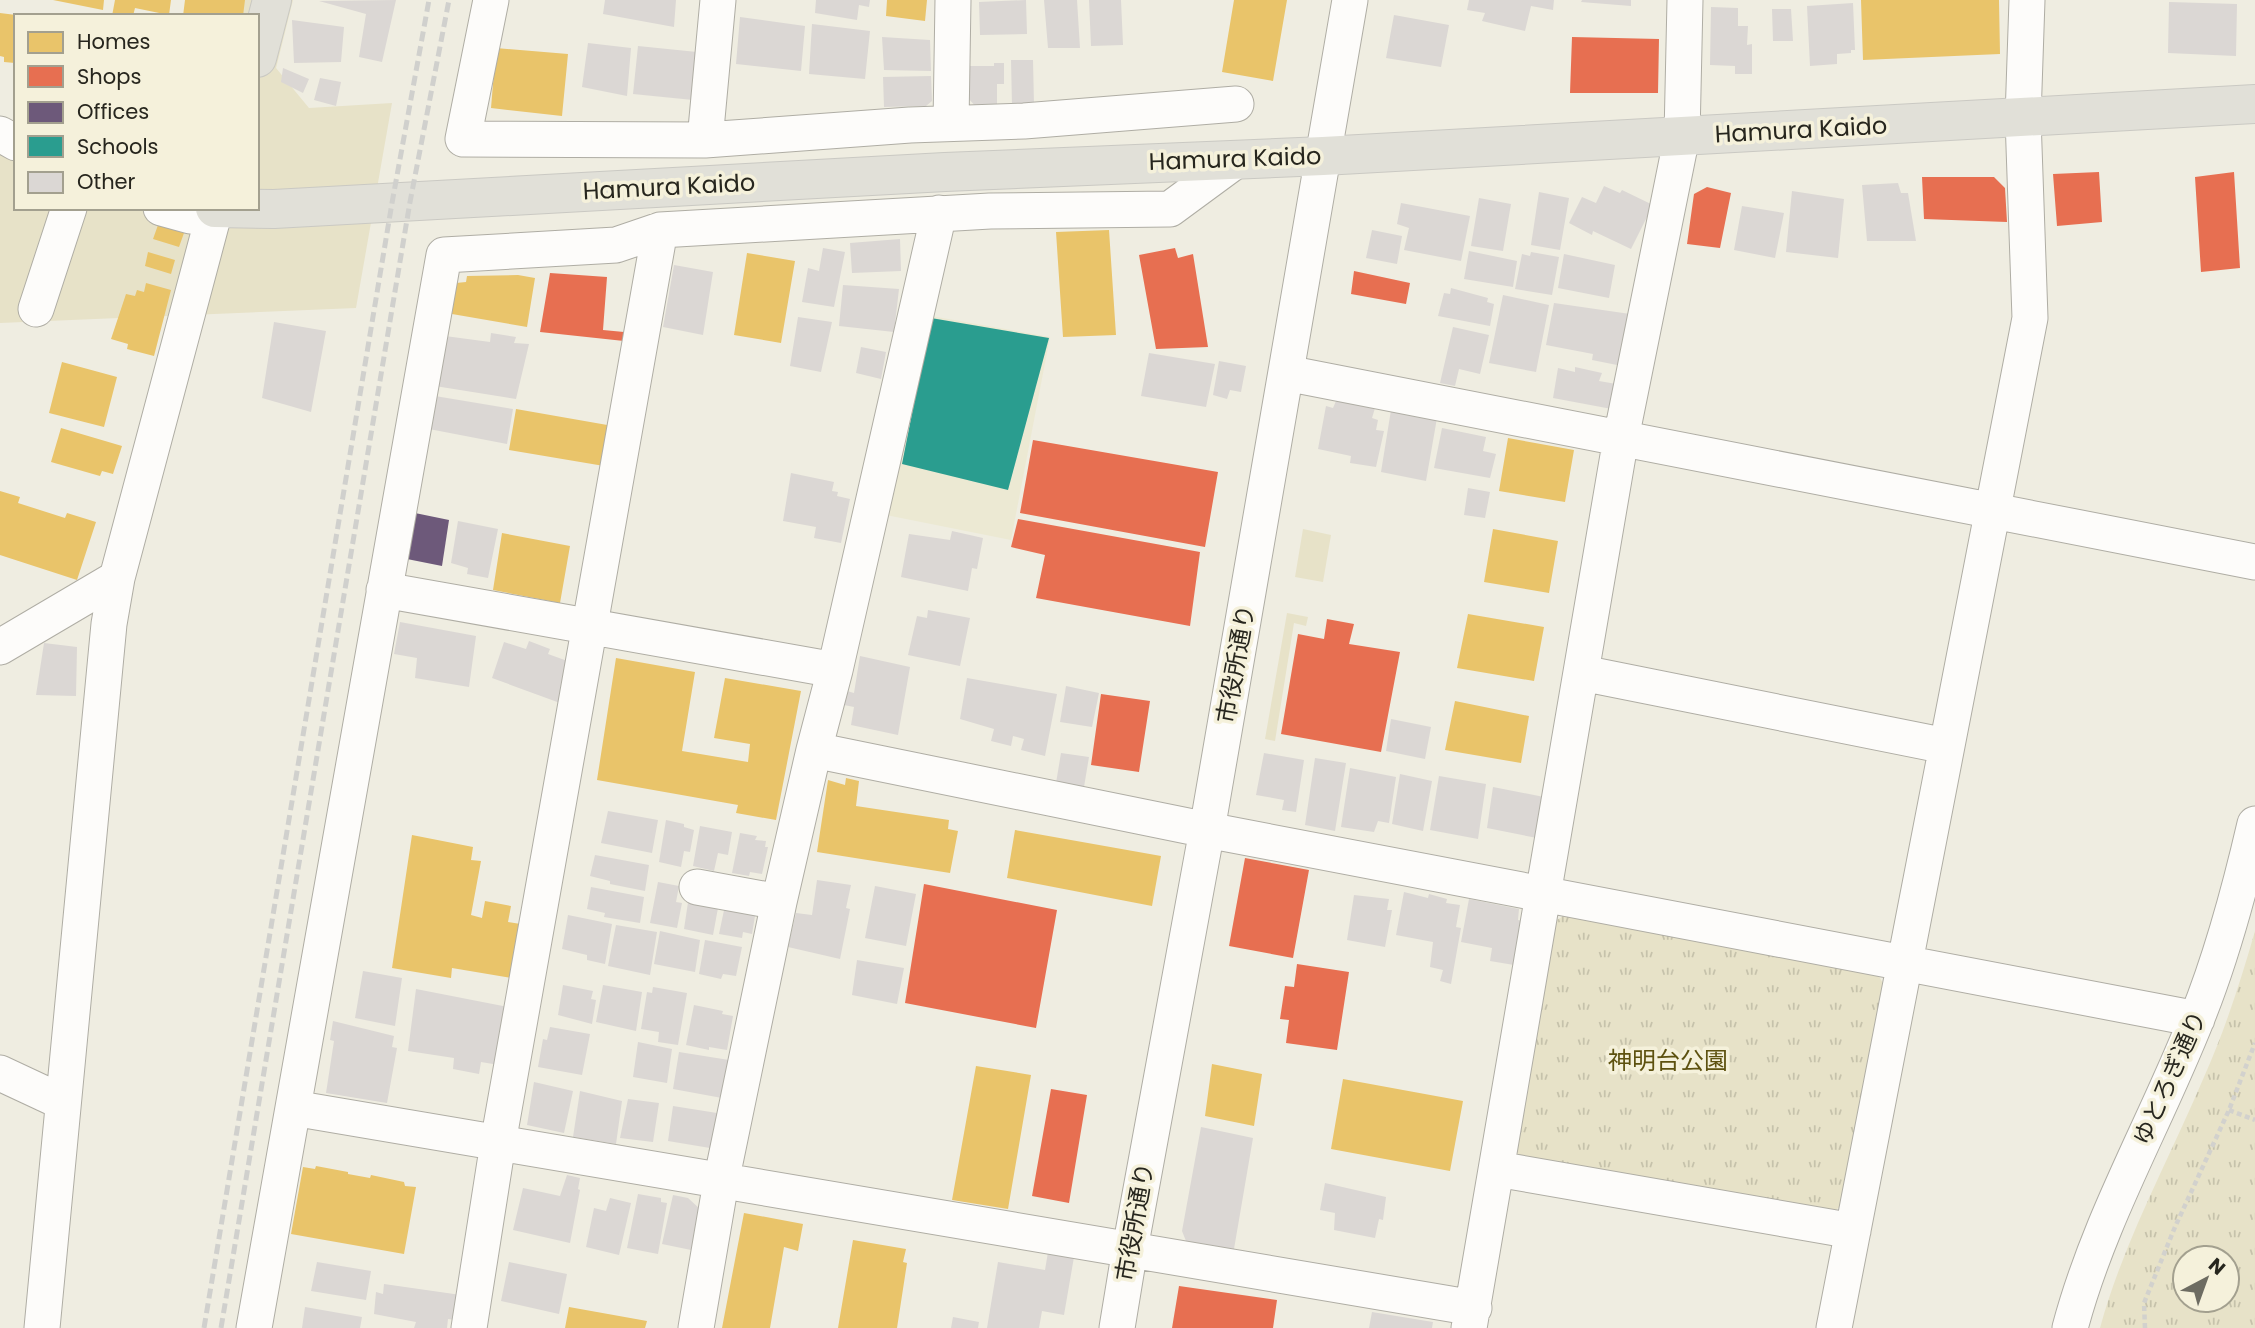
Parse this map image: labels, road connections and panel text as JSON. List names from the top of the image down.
{
  "streets": {
    "main road": ["Hamura Kaido"],
    "street": ["市役所通り", "ゆとろぎ通り"]
  },
  "crossings": [
    ["Hamura Kaido", "市役所通り"]
  ],
  "parks": ["神明台公園"],
  "legend": [
    "Homes",
    "Shops",
    "Offices",
    "Schools",
    "Other"
  ],
  "north": "top right"
}
